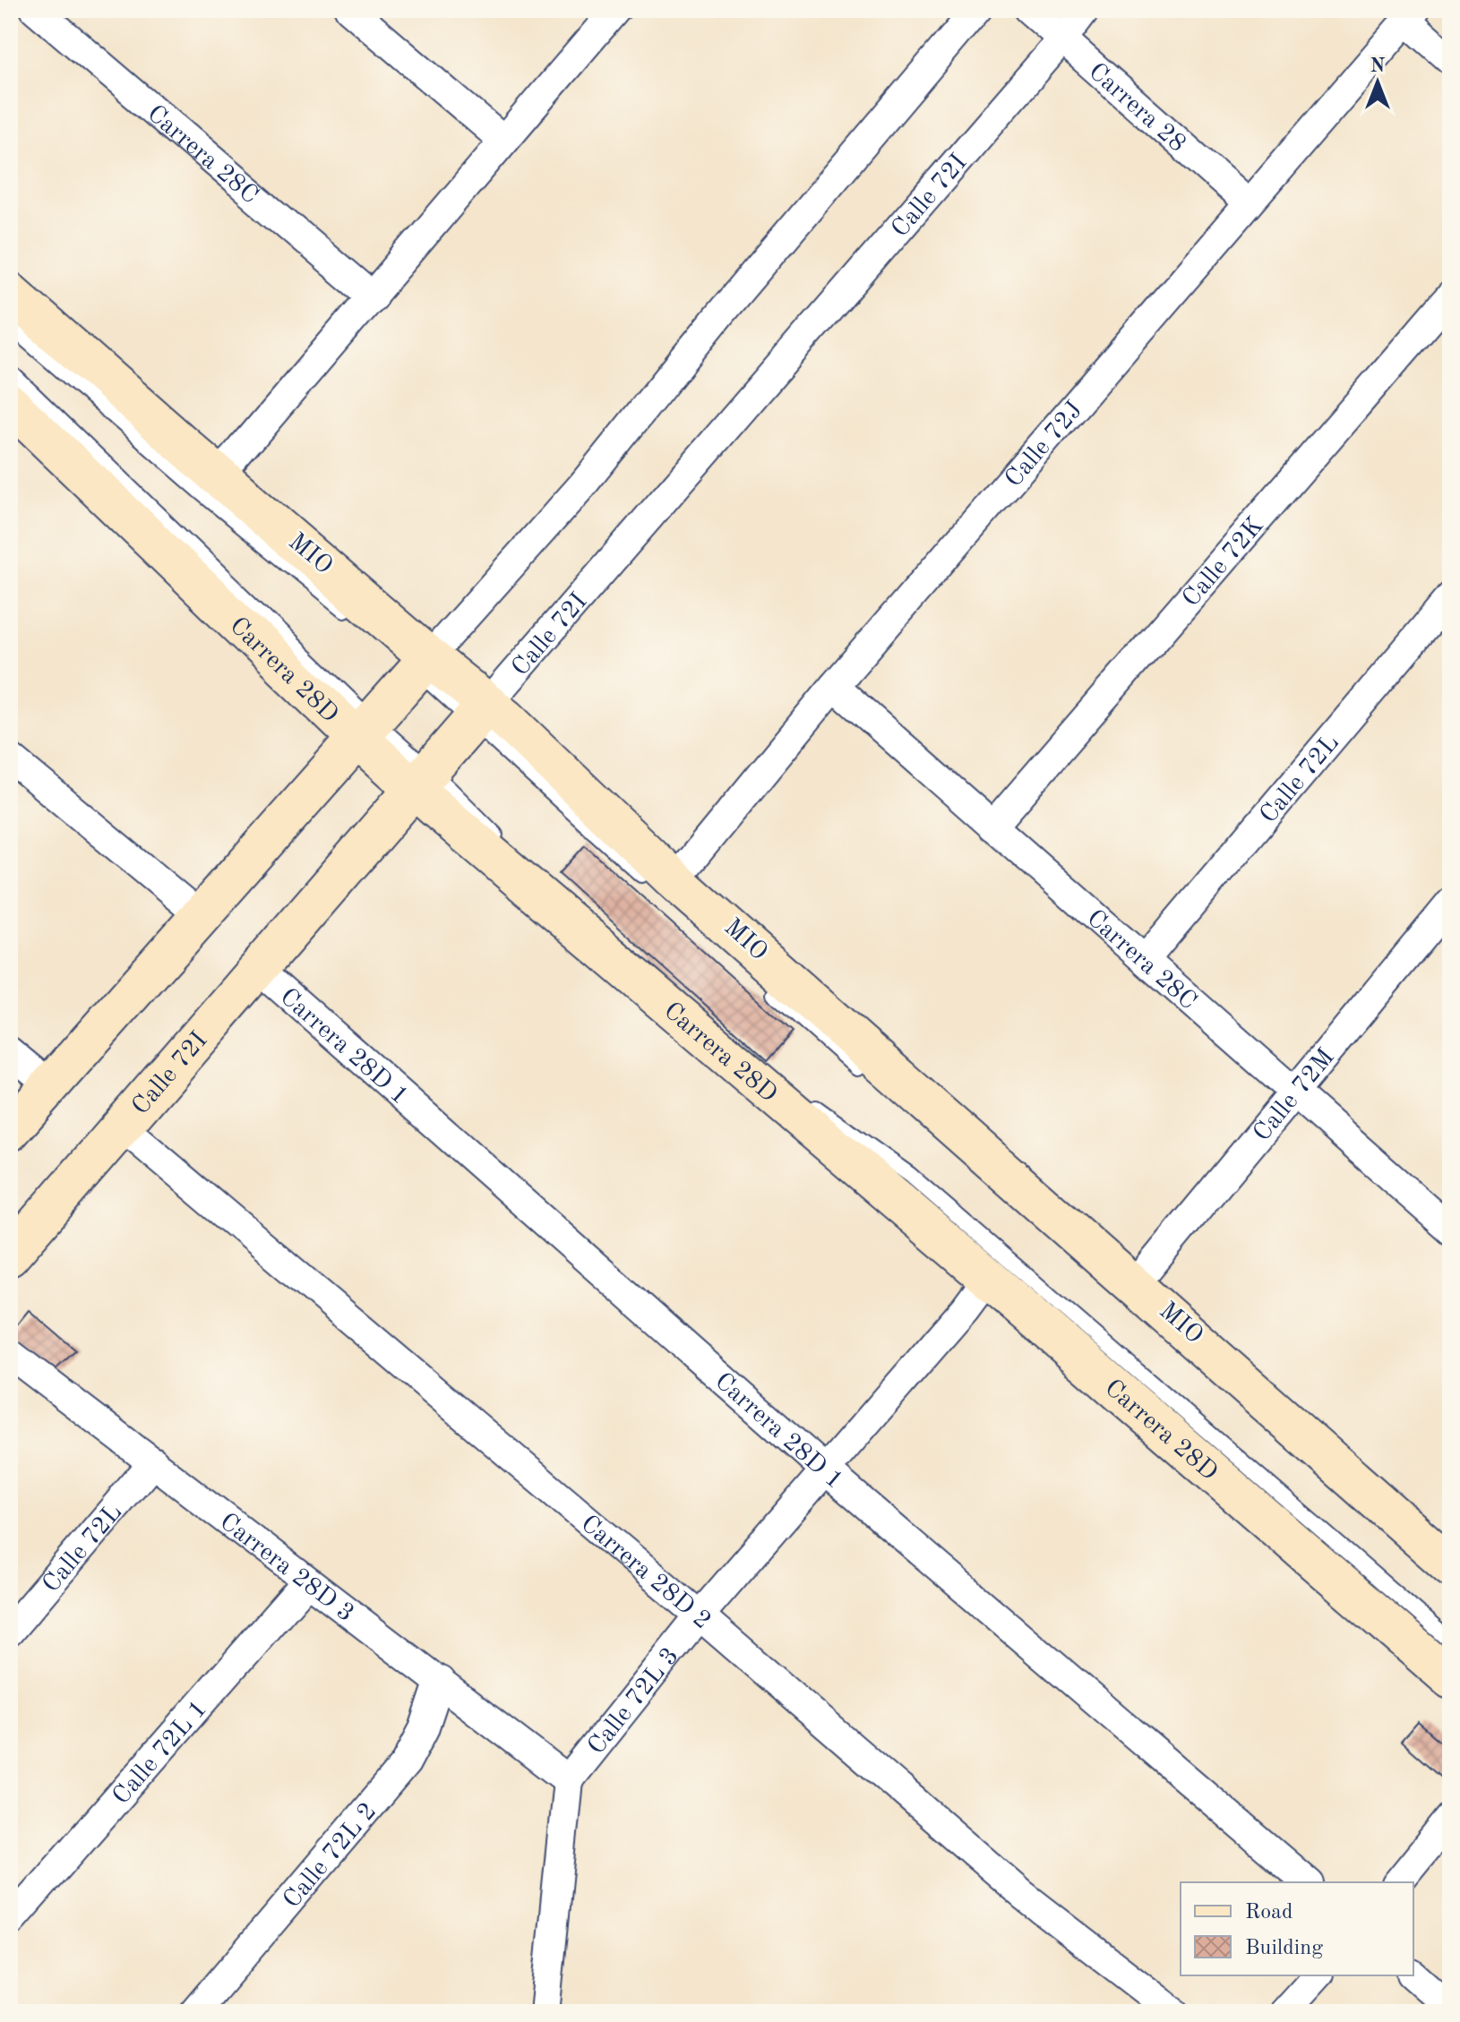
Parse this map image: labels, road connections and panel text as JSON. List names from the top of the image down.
{
  "streets": {
    "street": [
      "Carrera 28",
      "Carrera 28C",
      "Calle 72I",
      "Calle 72J",
      "Calle 72K",
      "Carrera 28D",
      "Calle 72L",
      "Carrera 28D 1",
      "Calle 72M",
      "Carrera 28D 3",
      "Carrera 28D 2",
      "Calle 72L 3",
      "Calle 72L 1",
      "Calle 72L 2"
    ],
    "lane": ["MIO"]
  },
  "crossings": [
    ["Carrera 28", "Calle 72I"],
    ["Carrera 28", "Calle 72J"],
    ["Carrera 28C", "Calle 72J"],
    ["Carrera 28C", "Calle 72K"],
    ["Carrera 28C", "Calle 72L"],
    ["Carrera 28C", "Calle 72M"],
    ["Calle 72I", "Carrera 28D"],
    ["Calle 72I", "Carrera 28D 1"],
    ["Calle 72I", "Carrera 28D 2"],
    ["Carrera 28D", "Calle 72L 3"],
    ["Calle 72L", "Carrera 28D 3"],
    ["Carrera 28D 1", "Calle 72L 3"],
    ["Carrera 28D 3", "Calle 72L 3"],
    ["Carrera 28D 3", "Calle 72L 1"],
    ["Carrera 28D 3", "Calle 72L 2"],
    ["Carrera 28D 2", "Calle 72L 3"]
  ],
  "legend": ["Road", "Building"],
  "north": "top"
}
